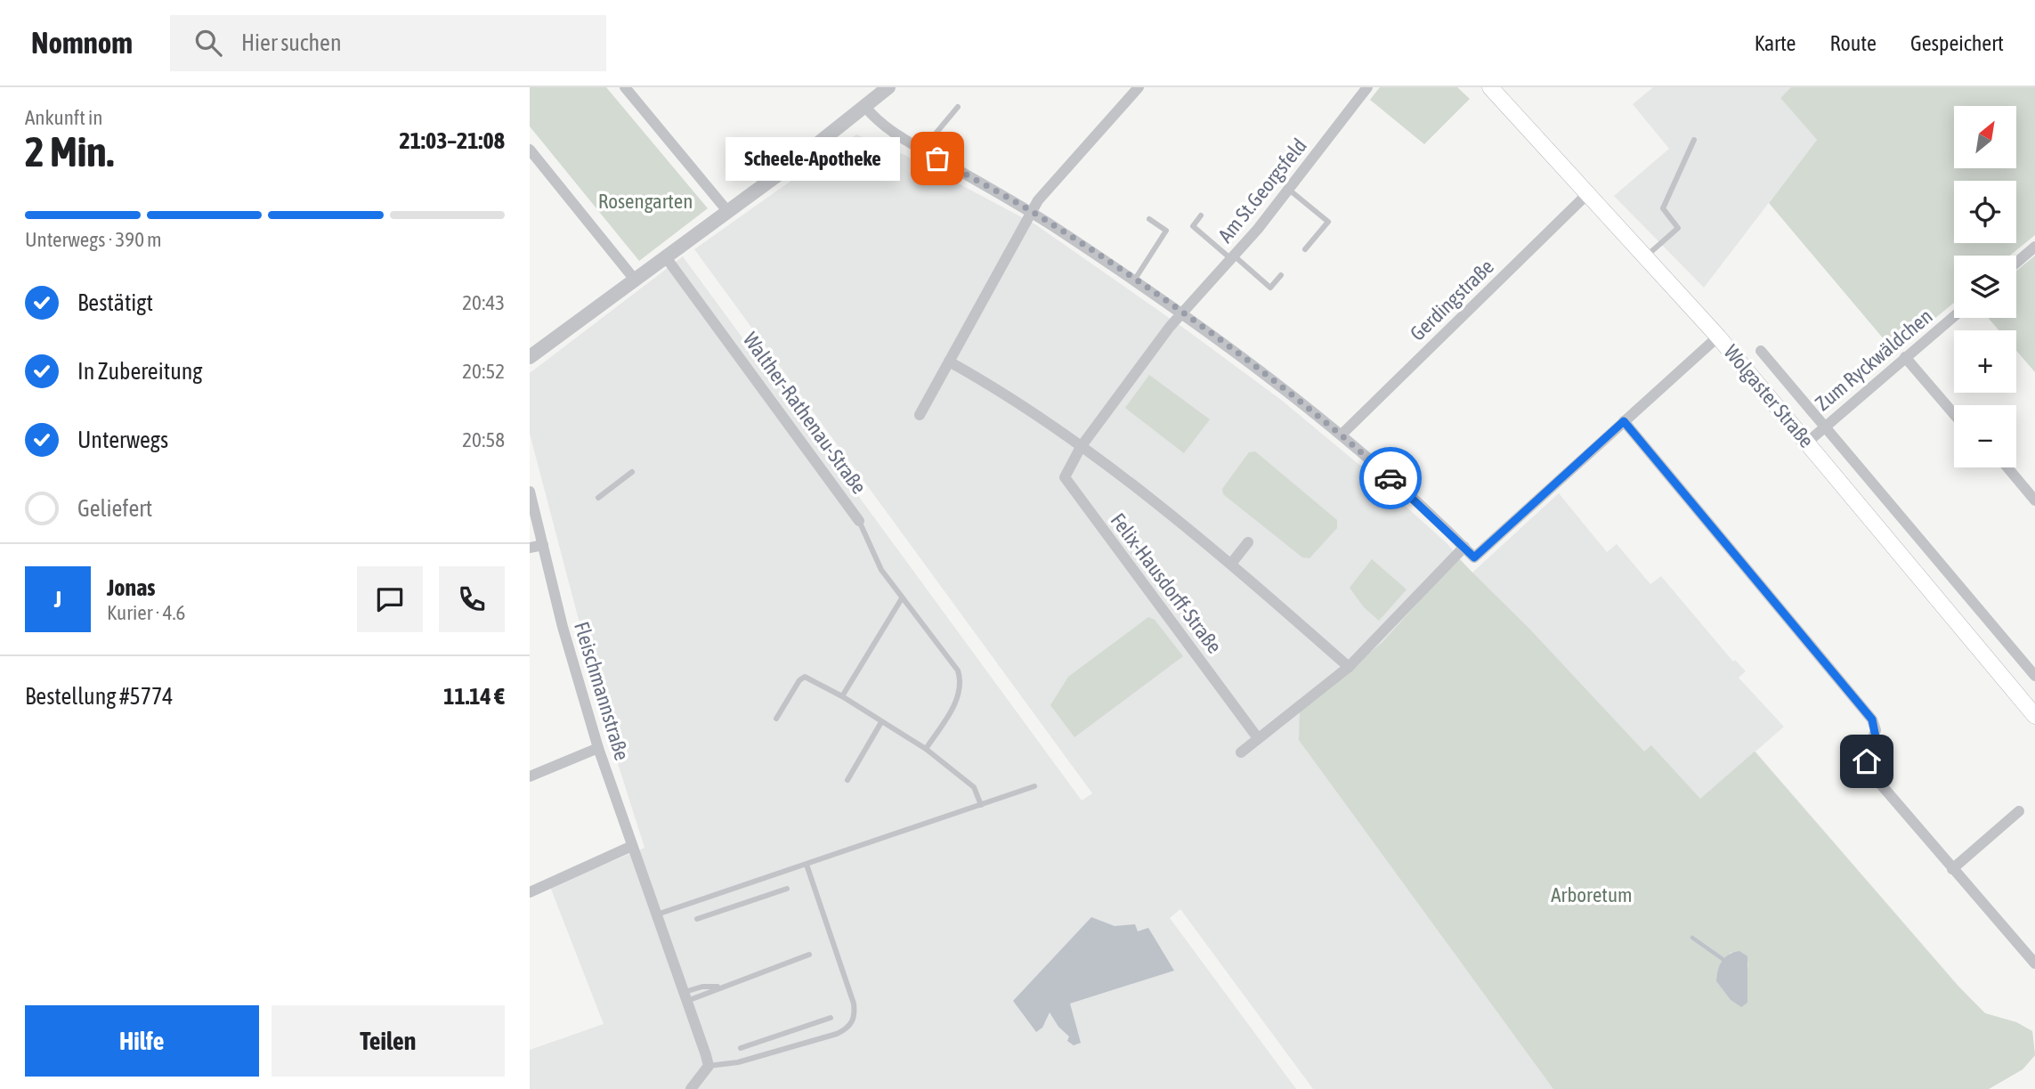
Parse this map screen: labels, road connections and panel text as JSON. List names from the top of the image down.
{
  "streets": {
    "main road": ["Wolgaster Straße"],
    "street": [
      "Am St.Georgsfeld",
      "Gerdingstraße",
      "Zum Ryckwäldchen",
      "Walther-Rathenau-Straße",
      "Felix-Hausdorff-Straße",
      "Fleischmannstraße"
    ]
  },
  "crossings": [
    ["Am St.Georgsfeld", "Felix-Hausdorff-Straße"],
    ["Gerdingstraße", "Wolgaster Straße"],
    ["Zum Ryckwäldchen", "Wolgaster Straße"]
  ],
  "parks": ["Rosengarten", "Arboretum"],
  "places": ["Scheele-Apotheke"],
  "north": "top right",
  "page": {
    "header": "Nomnom",
    "search": "Hier suchen",
    "nav": ["Karte", "Route", "Gespeichert"],
    "heading": ["2 Min.", "Ankunft in", "21:03–21:08"],
    "panel": [
      "Jonas",
      "Kurier · 4.6",
      "Bestellung #5774",
      "11.14 €"
    ],
    "map_buttons": ["+", "−"],
    "bubble": "Scheele-Apotheke",
    "bar": "Unterwegs · 390 m",
    "list": [
      ["Bestätigt", "20:43"],
      ["In Zubereitung", "20:52"],
      ["Unterwegs", "20:58"],
      "Geliefert"
    ],
    "round": "J",
    "buttons": ["Hilfe", "Teilen"]
  }
}
